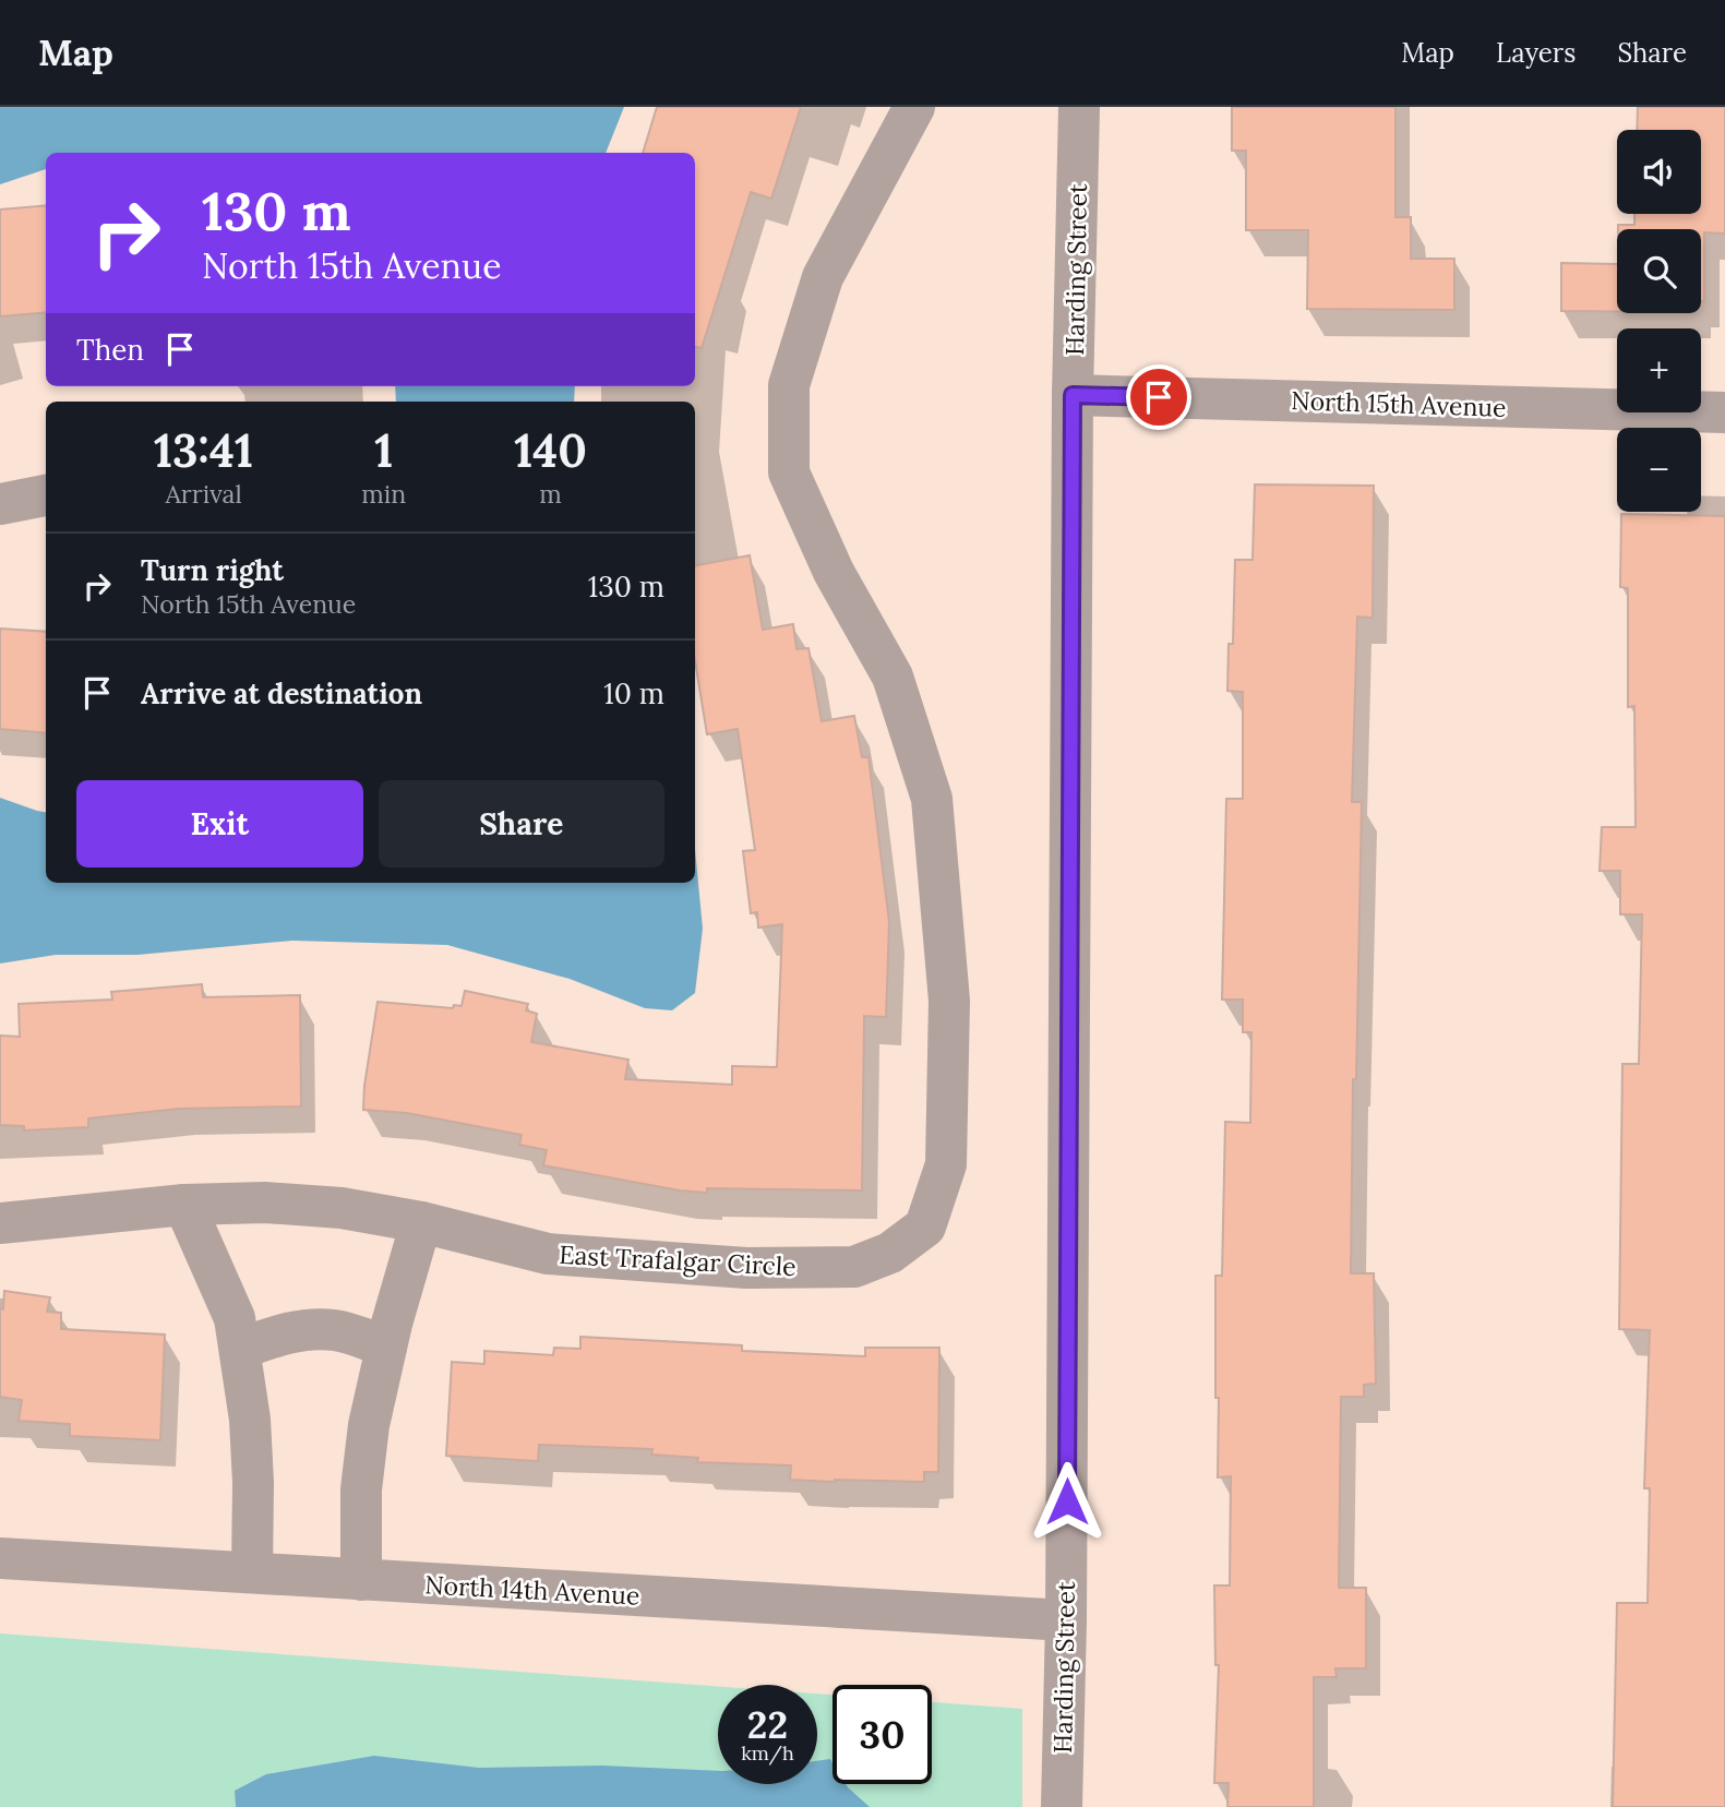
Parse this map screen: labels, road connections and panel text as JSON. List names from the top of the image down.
{
  "streets": {
    "street": [
      "Harding Street",
      "North 15th Avenue",
      "East Trafalgar Circle",
      "North 14th Avenue"
    ]
  },
  "crossings": [
    ["Harding Street", "North 15th Avenue"],
    ["Harding Street", "North 14th Avenue"]
  ],
  "page": {
    "header": "Map",
    "nav": ["Map", "Layers", "Share"],
    "map_buttons": ["+", "−"],
    "turn": ["130 m", "North 15th Avenue"],
    "then": "Then",
    "eta": [
      "13:41",
      "Arrival",
      "1",
      "min",
      "140",
      "m"
    ],
    "list": [
      {
        "name": "Turn right",
        "note": "North 15th Avenue",
        "value": "130 m"
      },
      {
        "name": "Arrive at destination",
        "value": "10 m"
      }
    ],
    "buttons": ["Exit", "Share"],
    "speed": "22 km/h",
    "limit": "30"
  }
}
